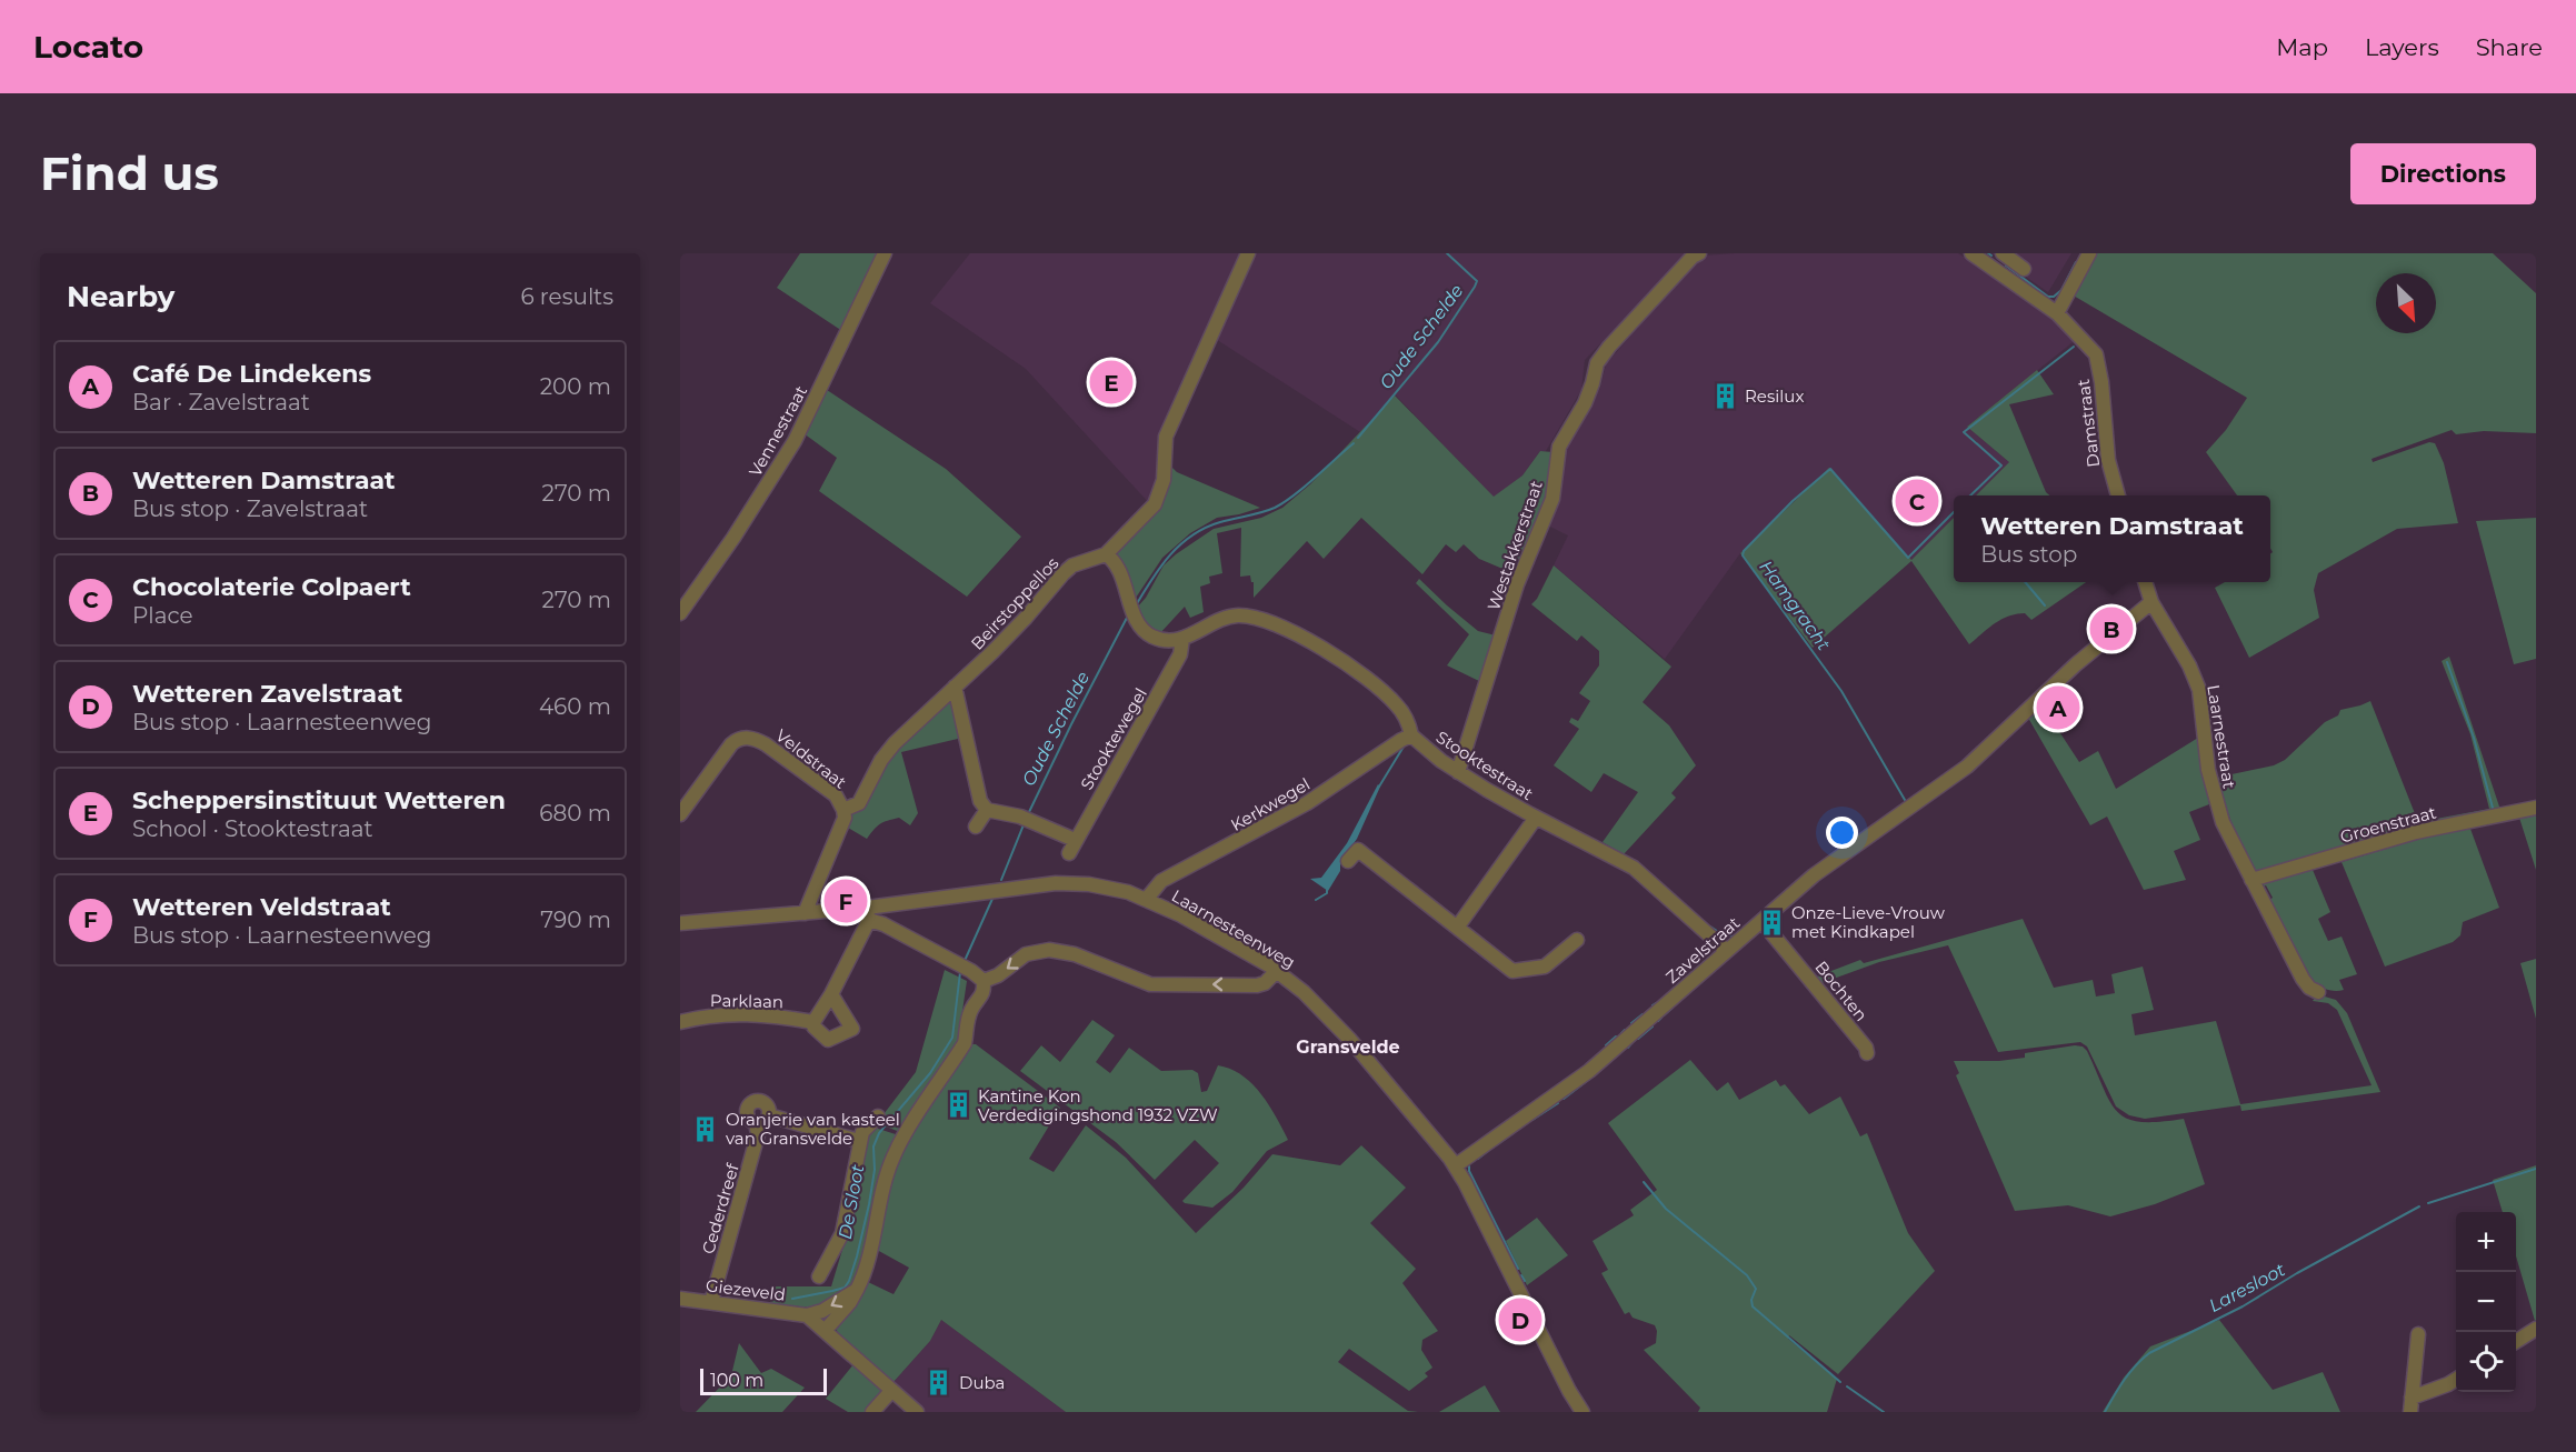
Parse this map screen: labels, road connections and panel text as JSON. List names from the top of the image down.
{
  "streets": {
    "street": [
      "Damstraat",
      "Vennestraat",
      "Westakkerstraat",
      "Beirstoppellos",
      "Laarnestraat",
      "Stooktewegel",
      "Veldstraat",
      "Stooktestraat",
      "Kerkwegel",
      "Groenstraat",
      "Laarnesteenweg",
      "Zavelstraat",
      "Bochten",
      "Parklaan",
      "Cederdreef",
      "Giezeveld"
    ]
  },
  "crossings": [
    ["Westakkerstraat", "Stooktestraat"],
    ["Beirstoppellos", "Veldstraat"],
    ["Laarnestraat", "Groenstraat"],
    ["Laarnestraat", "Zavelstraat"],
    ["Stooktewegel", "Stooktestraat"],
    ["Veldstraat", "Laarnesteenweg"],
    ["Stooktestraat", "Kerkwegel"],
    ["Stooktestraat", "Zavelstraat"],
    ["Kerkwegel", "Laarnesteenweg"],
    ["Laarnesteenweg", "Zavelstraat"],
    ["Zavelstraat", "Bochten"],
    ["Cederdreef", "Giezeveld"]
  ],
  "districts": ["Gransvelde"],
  "water": [
    "Oude Schelde",
    "Hamgracht",
    "De Sloot",
    "Laresloot"
  ],
  "places": {
    "building": [
      "Resilux",
      "Onze-Lieve-Vrouw met Kindkapel",
      "Kantine Kon Verdedigingshond 1932 VZW",
      "Oranjerie van kasteel van Gransvelde",
      "Duba"
    ]
  },
  "scale_bar": "100 m",
  "north": "bottom right",
  "page": {
    "header": "Locato",
    "nav": ["Map", "Layers", "Share"],
    "buttons": "Directions",
    "title": "Find us",
    "heading": ["Nearby", "6 results"],
    "list": [
      {
        "mark": "A",
        "name": "Café De Lindekens",
        "note": "Bar · Zavelstraat",
        "value": "200 m"
      },
      {
        "mark": "B",
        "name": "Wetteren Damstraat",
        "note": "Bus stop · Zavelstraat",
        "value": "270 m"
      },
      {
        "mark": "C",
        "name": "Chocolaterie Colpaert",
        "note": "Place",
        "value": "270 m"
      },
      {
        "mark": "D",
        "name": "Wetteren Zavelstraat",
        "note": "Bus stop · Laarnesteenweg",
        "value": "460 m"
      },
      {
        "mark": "E",
        "name": "Scheppersinstituut Wetteren",
        "note": "School · Stooktestraat",
        "value": "680 m"
      },
      {
        "mark": "F",
        "name": "Wetteren Veldstraat",
        "note": "Bus stop · Laarnesteenweg",
        "value": "790 m"
      }
    ],
    "pins": [
      "E",
      "C",
      "B",
      "A",
      "F",
      "D"
    ],
    "popup": ["Wetteren Damstraat", "Bus stop"],
    "map_buttons": ["+", "−"],
    "scale": "100 m"
  }
}
